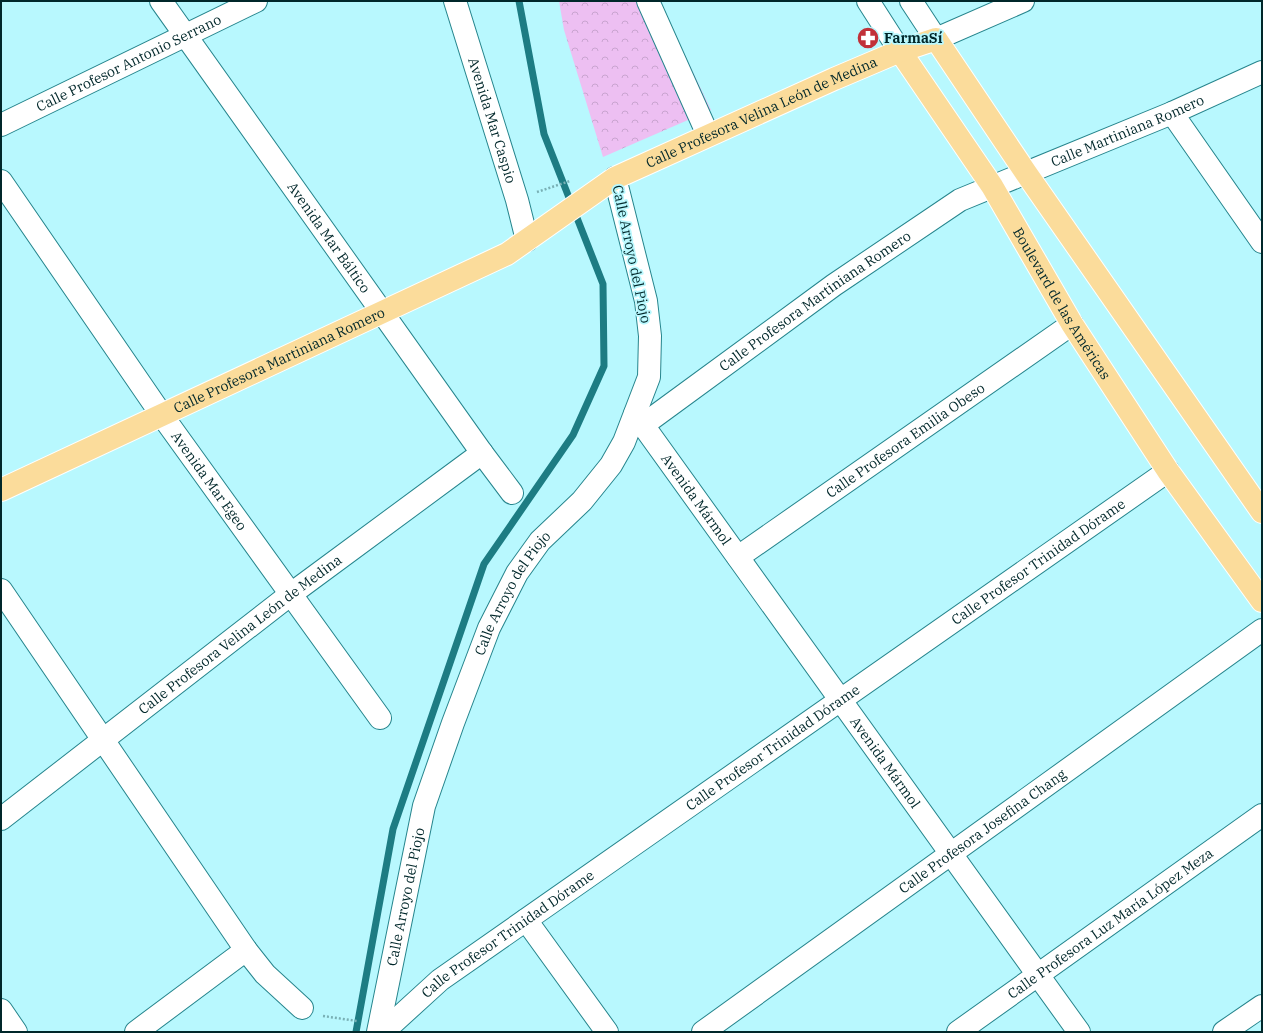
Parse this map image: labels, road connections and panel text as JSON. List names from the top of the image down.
{
  "streets": {
    "main road": ["Calle Profesora Velina León de Medina", "Calle Profesora Martiniana Romero", "Boulevard de las Américas"],
    "street": [
      "Calle Profesor Antonio Serrano",
      "Avenida Mar Caspio",
      "Calle Martiniana Romero",
      "Avenida Mar Báltico",
      "Calle Arroyo del Piojo",
      "Calle Profesora Emilia Obeso",
      "Avenida Mar Egeo",
      "Avenida Mármol",
      "Calle Profesor Trinidad Dórame",
      "Calle Profesora Josefina Chang",
      "Calle Profesora Luz María López Meza"
    ]
  },
  "crossings": [
    ["Calle Profesor Antonio Serrano", "Avenida Mar Báltico"],
    ["Calle Profesora Velina León de Medina", "Avenida Mar Báltico"],
    ["Calle Profesora Velina León de Medina", "Calle Arroyo del Piojo"],
    ["Calle Profesora Velina León de Medina", "Calle Profesora Martiniana Romero"],
    ["Calle Profesora Velina León de Medina", "Boulevard de las Américas"],
    ["Calle Profesora Velina León de Medina", "Avenida Mar Egeo"],
    ["Avenida Mar Caspio", "Calle Profesora Martiniana Romero"],
    ["Calle Martiniana Romero", "Calle Profesora Martiniana Romero"],
    ["Calle Martiniana Romero", "Boulevard de las Américas"],
    ["Avenida Mar Báltico", "Calle Profesora Martiniana Romero"],
    ["Calle Arroyo del Piojo", "Calle Profesora Martiniana Romero"],
    ["Calle Arroyo del Piojo", "Avenida Mármol"],
    ["Calle Profesora Martiniana Romero", "Boulevard de las Américas"],
    ["Calle Profesora Martiniana Romero", "Avenida Mar Egeo"],
    ["Calle Profesora Martiniana Romero", "Avenida Mármol"],
    ["Boulevard de las Américas", "Calle Profesora Emilia Obeso"],
    ["Boulevard de las Américas", "Calle Profesor Trinidad Dórame"],
    ["Calle Profesora Emilia Obeso", "Avenida Mármol"],
    ["Avenida Mármol", "Calle Profesor Trinidad Dórame"],
    ["Avenida Mármol", "Calle Profesora Josefina Chang"],
    ["Avenida Mármol", "Calle Profesora Luz María López Meza"]
  ],
  "places": {
    "pharmacy": ["FarmaSí"]
  }
}
